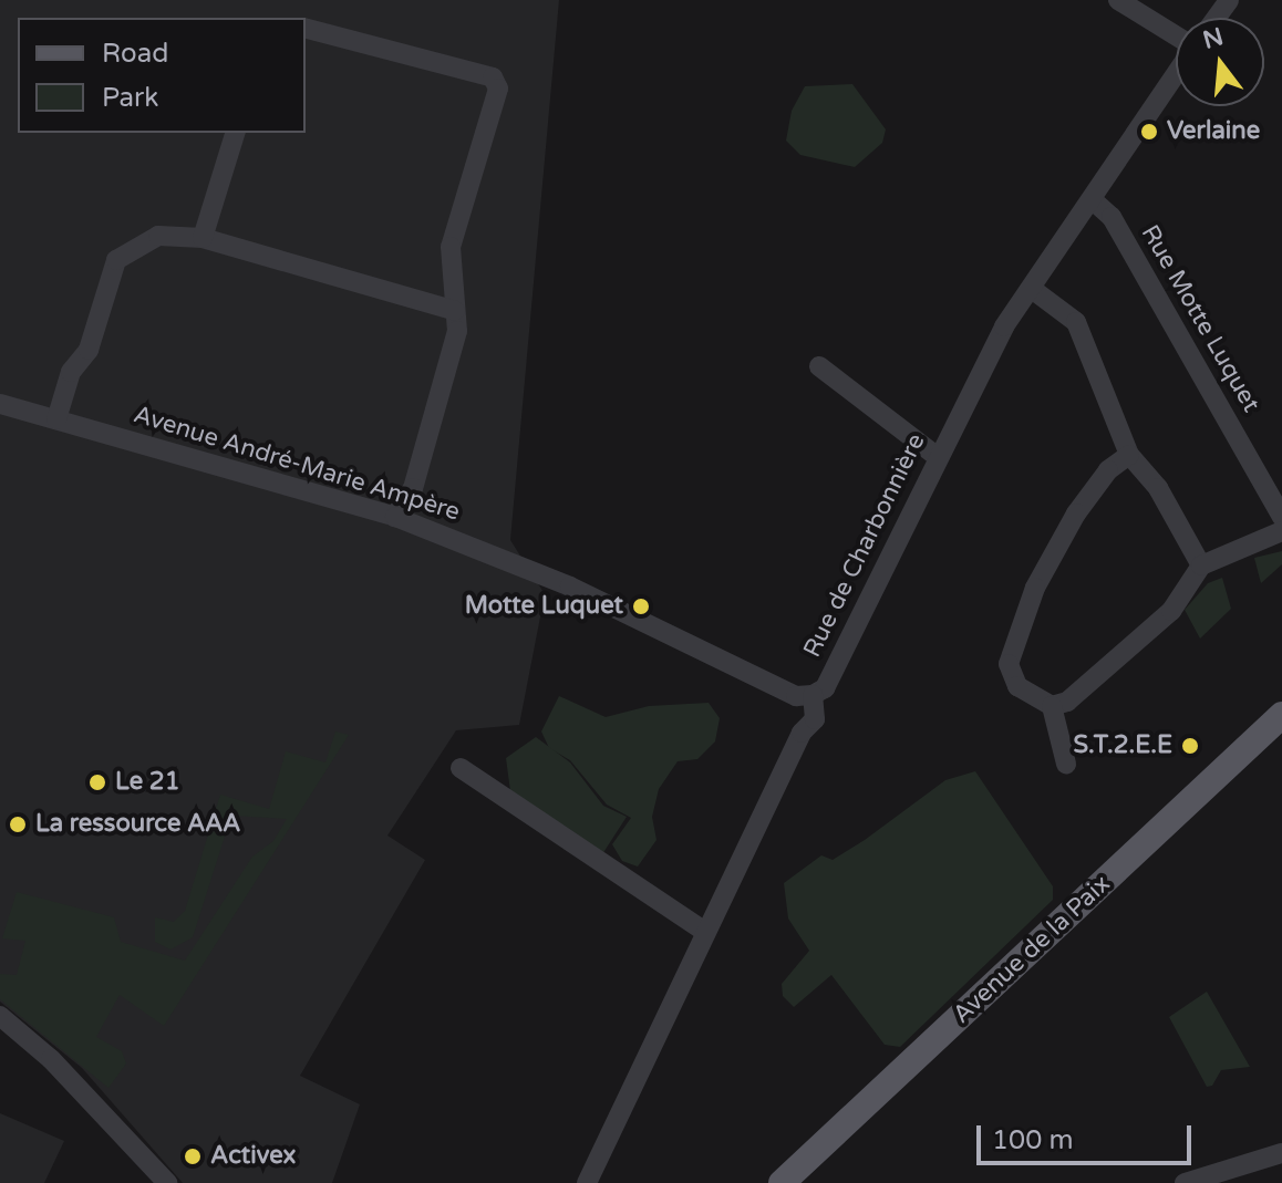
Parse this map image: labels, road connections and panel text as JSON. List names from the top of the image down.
{
  "streets": {
    "main road": ["Avenue de la Paix"],
    "street": ["Rue Motte Luquet", "Avenue André-Marie Ampère", "Rue de Charbonnière"]
  },
  "crossings": [
    ["Rue Motte Luquet", "Rue de Charbonnière"],
    ["Avenue André-Marie Ampère", "Rue de Charbonnière"]
  ],
  "places": [
    "Verlaine",
    "Motte Luquet",
    "S.T.2.E.E",
    "Le 21",
    "La ressource AAA",
    "Activex"
  ],
  "legend": ["Road", "Park"],
  "scale_bar": "100 m",
  "north": "top"
}
